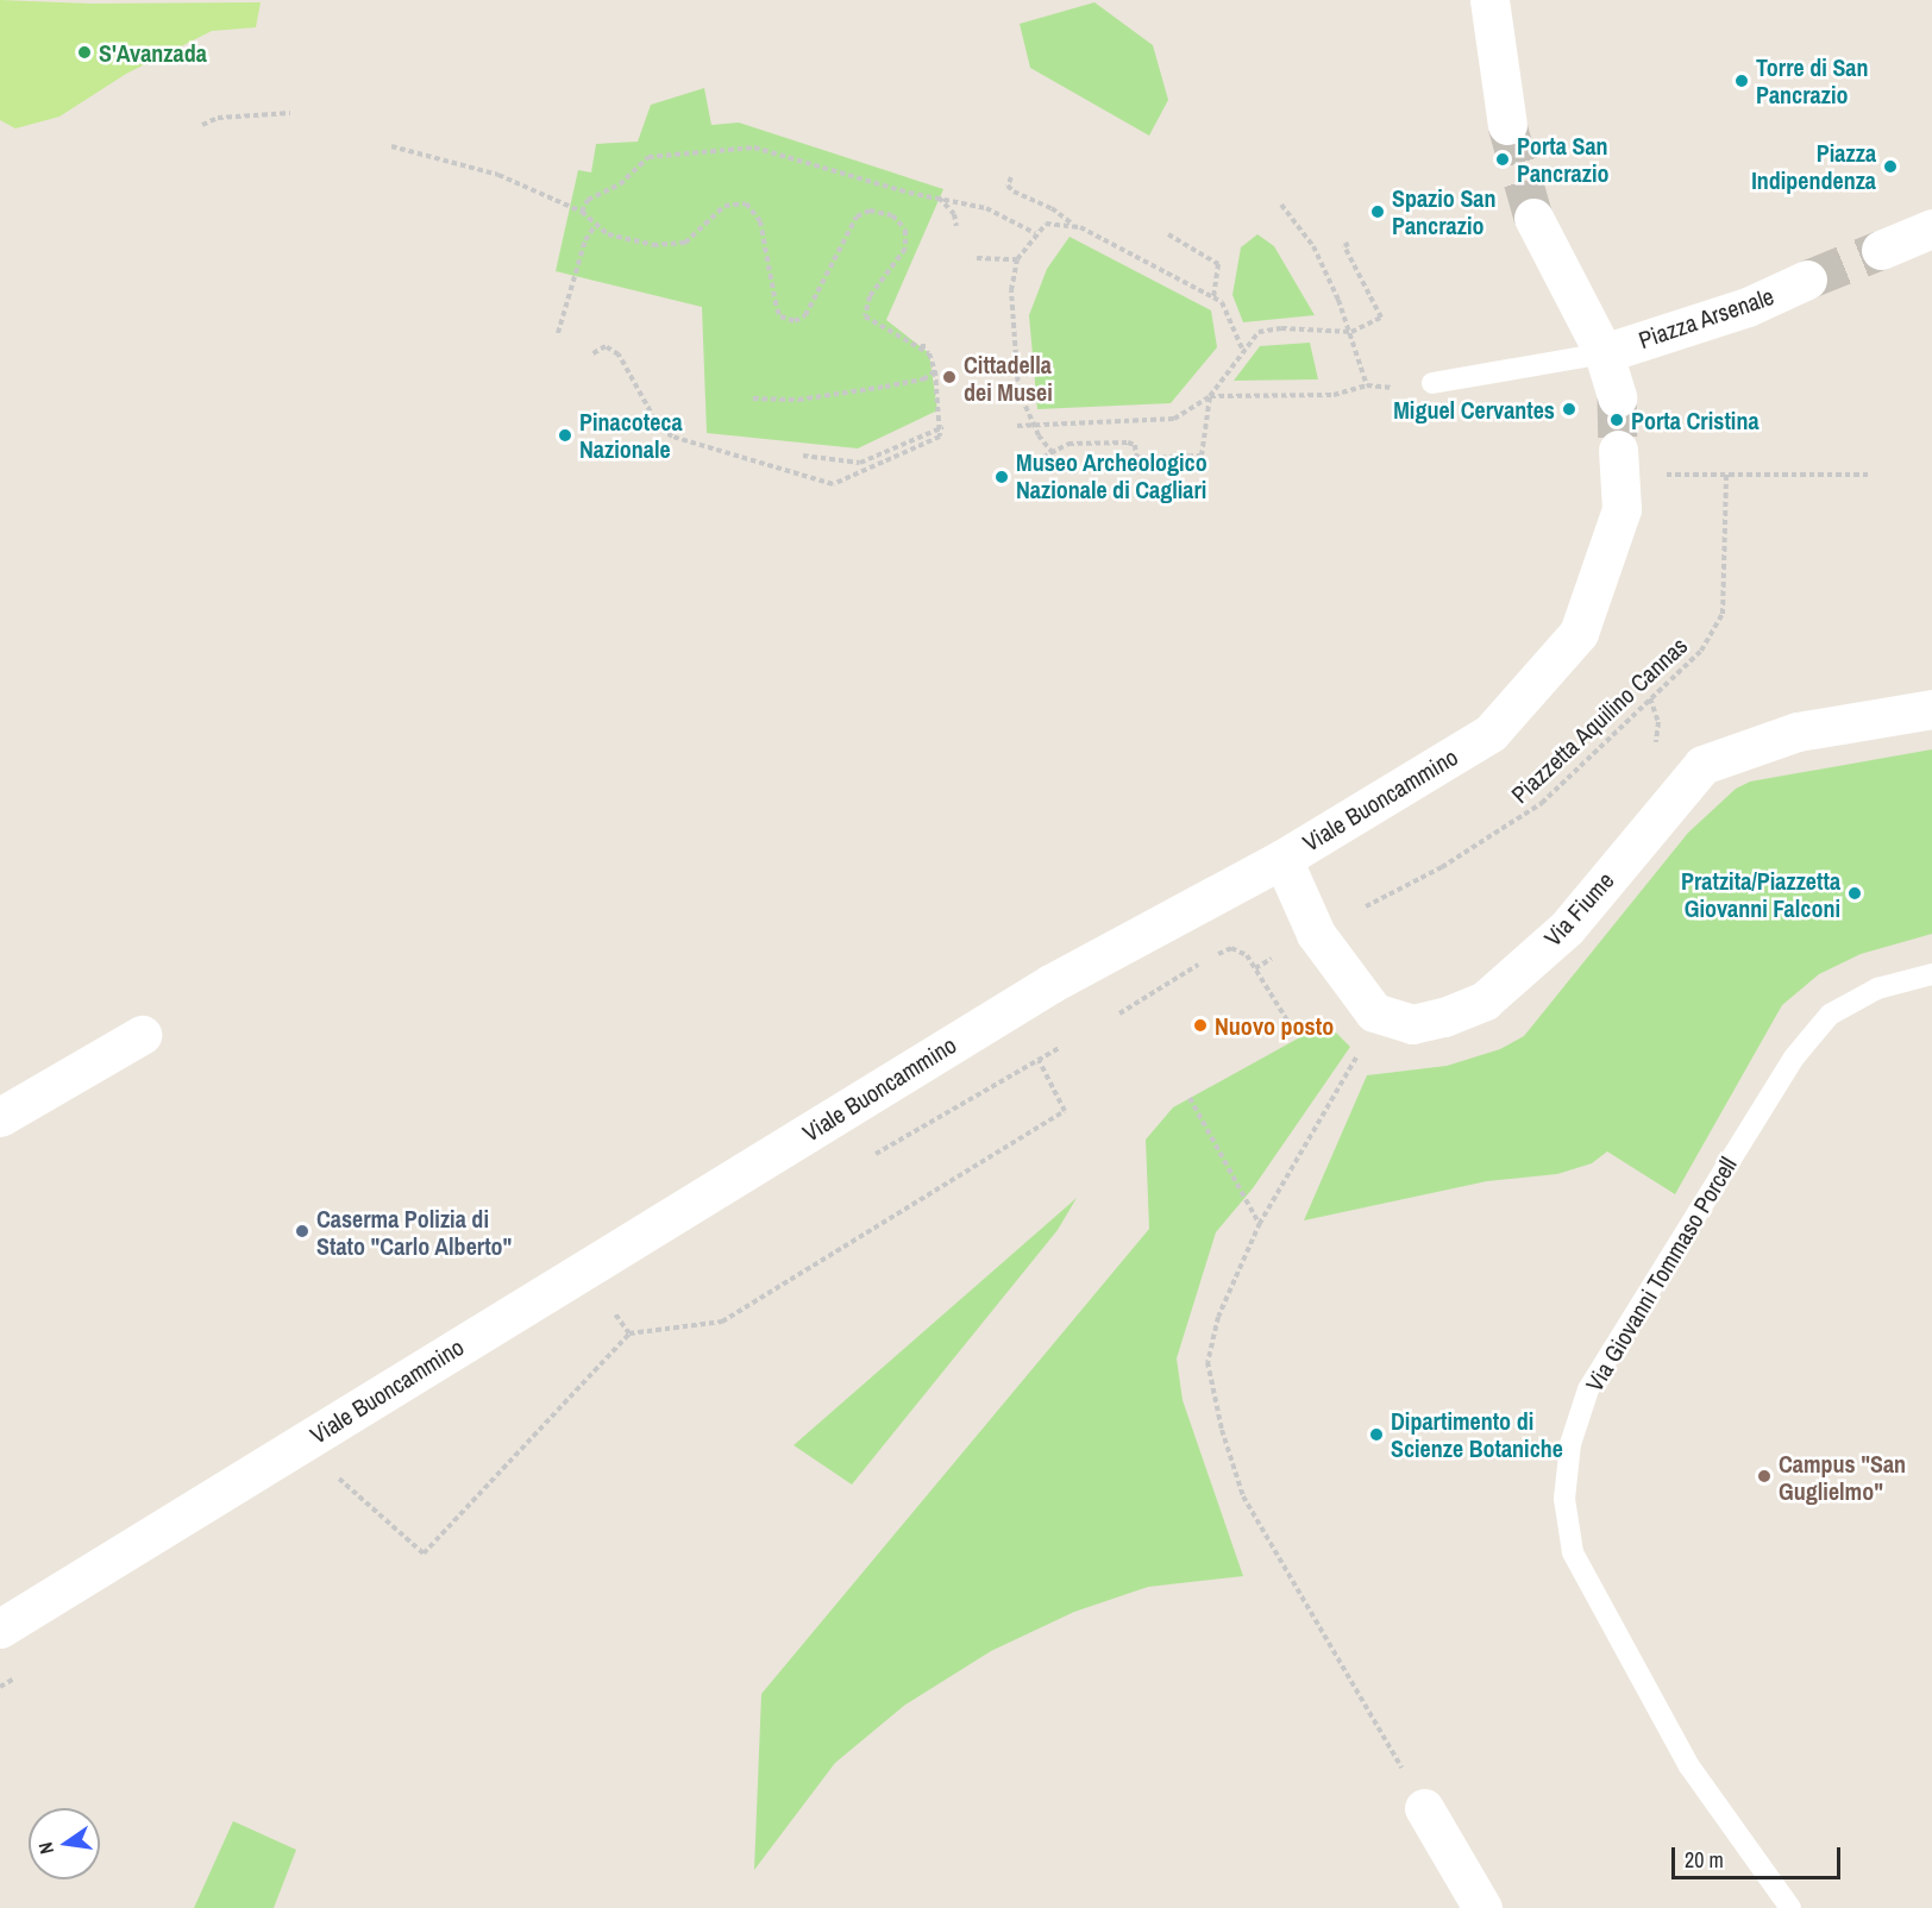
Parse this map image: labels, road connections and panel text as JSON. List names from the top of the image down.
{
  "streets": {
    "street": ["Piazza Arsenale", "Viale Buoncammino", "Via Fiume"],
    "lane": ["Via Giovanni Tommaso Porcell"],
    "path": ["Piazzetta Aquilino Cannas"]
  },
  "crossings": [
    ["Viale Buoncammino", "Via Fiume"]
  ],
  "places": [
    "S'Avanzada",
    "Torre di San Pancrazio",
    "Porta San Pancrazio",
    "Piazza Indipendenza",
    "Spazio San Pancrazio",
    "Cittadella dei Musei",
    "Miguel Cervantes",
    "Porta Cristina",
    "Pinacoteca Nazionale",
    "Museo Archeologico Nazionale di Cagliari",
    "Pratzita/Piazzetta Giovanni Falconi",
    "Nuovo posto",
    "Caserma Polizia di Stato \"Carlo Alberto\"",
    "Dipartimento di Scienze Botaniche",
    "Campus \"San Guglielmo\""
  ],
  "scale_bar": "20 m",
  "north": "left"
}
